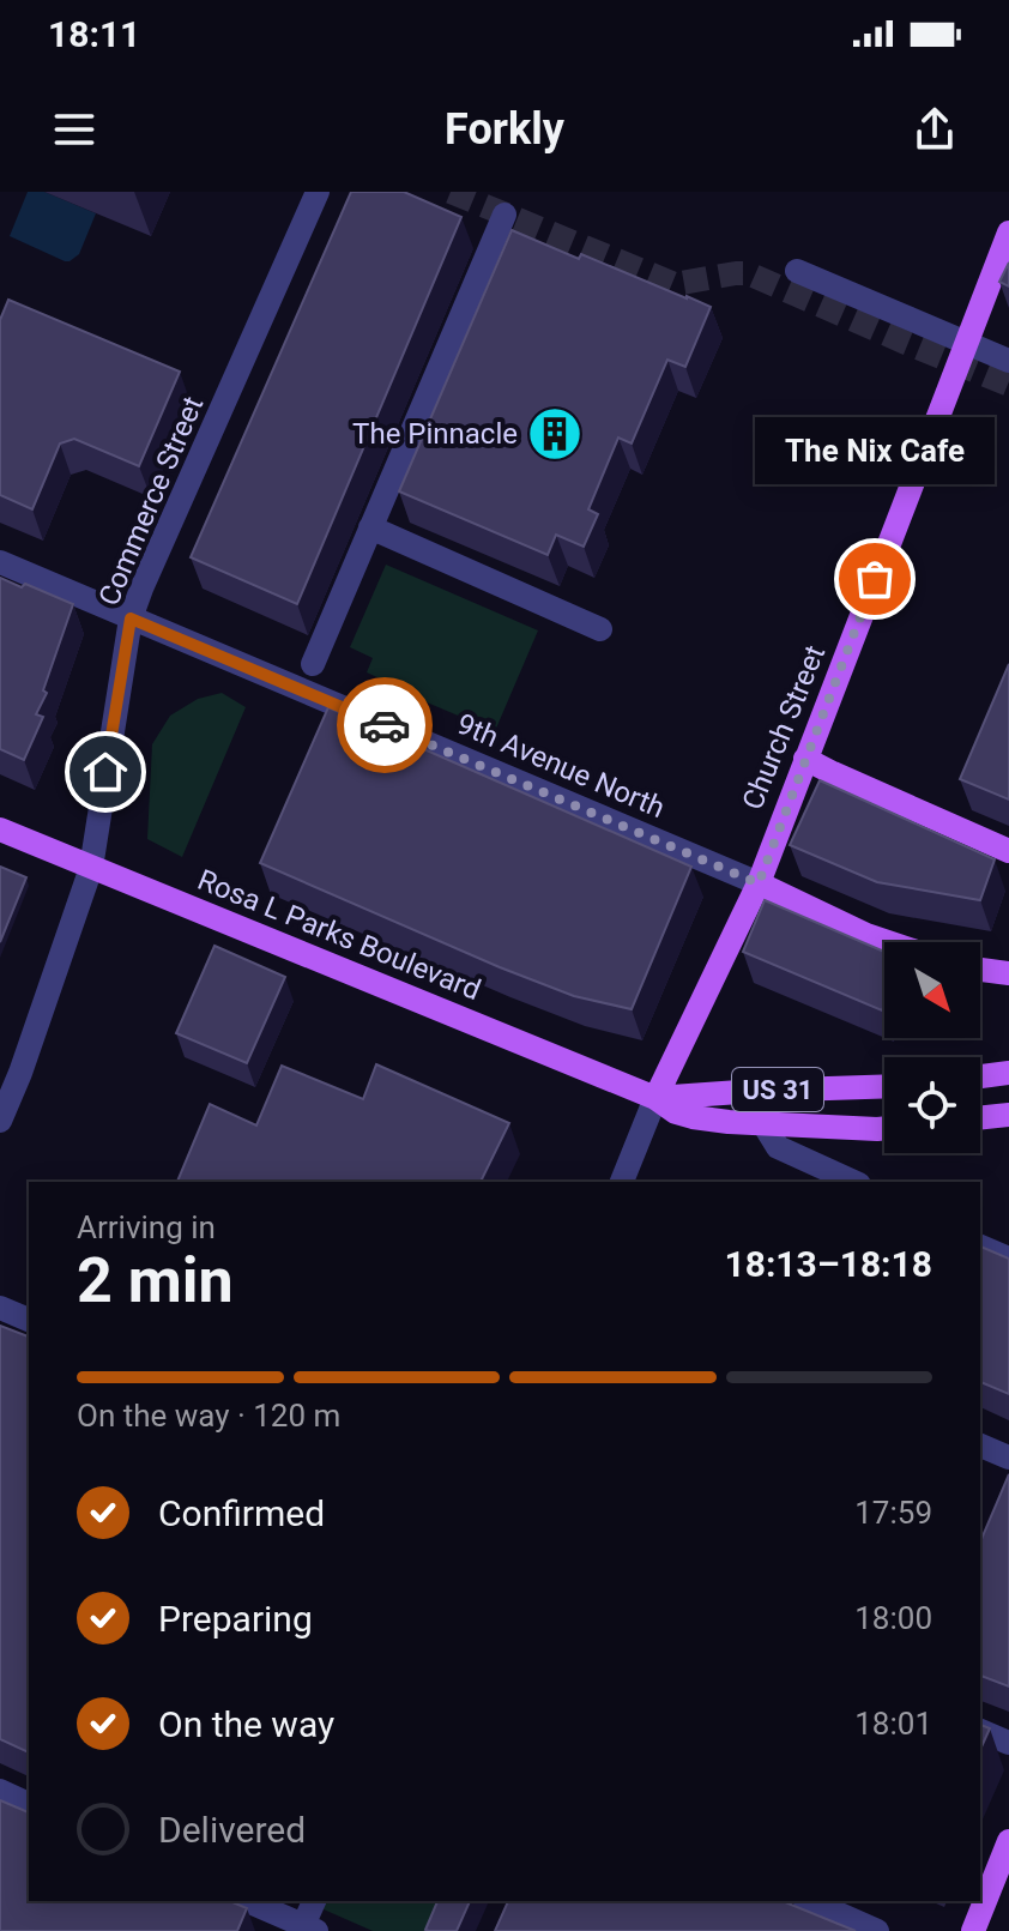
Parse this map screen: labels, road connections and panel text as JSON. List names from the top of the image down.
{
  "streets": {
    "main road": [
      "Church Street",
      "9th Avenue North",
      "Rosa L Parks Boulevard",
      "US 31"
    ],
    "street": ["Commerce Street"]
  },
  "crossings": [
    ["Commerce Street", "9th Avenue North"],
    ["Commerce Street", "Rosa L Parks Boulevard"],
    ["Church Street", "9th Avenue North"],
    ["Church Street", "Rosa L Parks Boulevard"]
  ],
  "places": {
    "building": ["The Pinnacle"],
    "other": ["The Nix Cafe"]
  },
  "north": "bottom right",
  "page": {
    "status": "18:11",
    "header": "Forkly",
    "bubble": "The Nix Cafe",
    "heading": ["2 min", "Arriving in", "18:13–18:18"],
    "bar": "On the way · 120 m",
    "list": [
      ["Confirmed", "17:59"],
      ["Preparing", "18:00"],
      ["On the way", "18:01"],
      "Delivered"
    ]
  }
}
